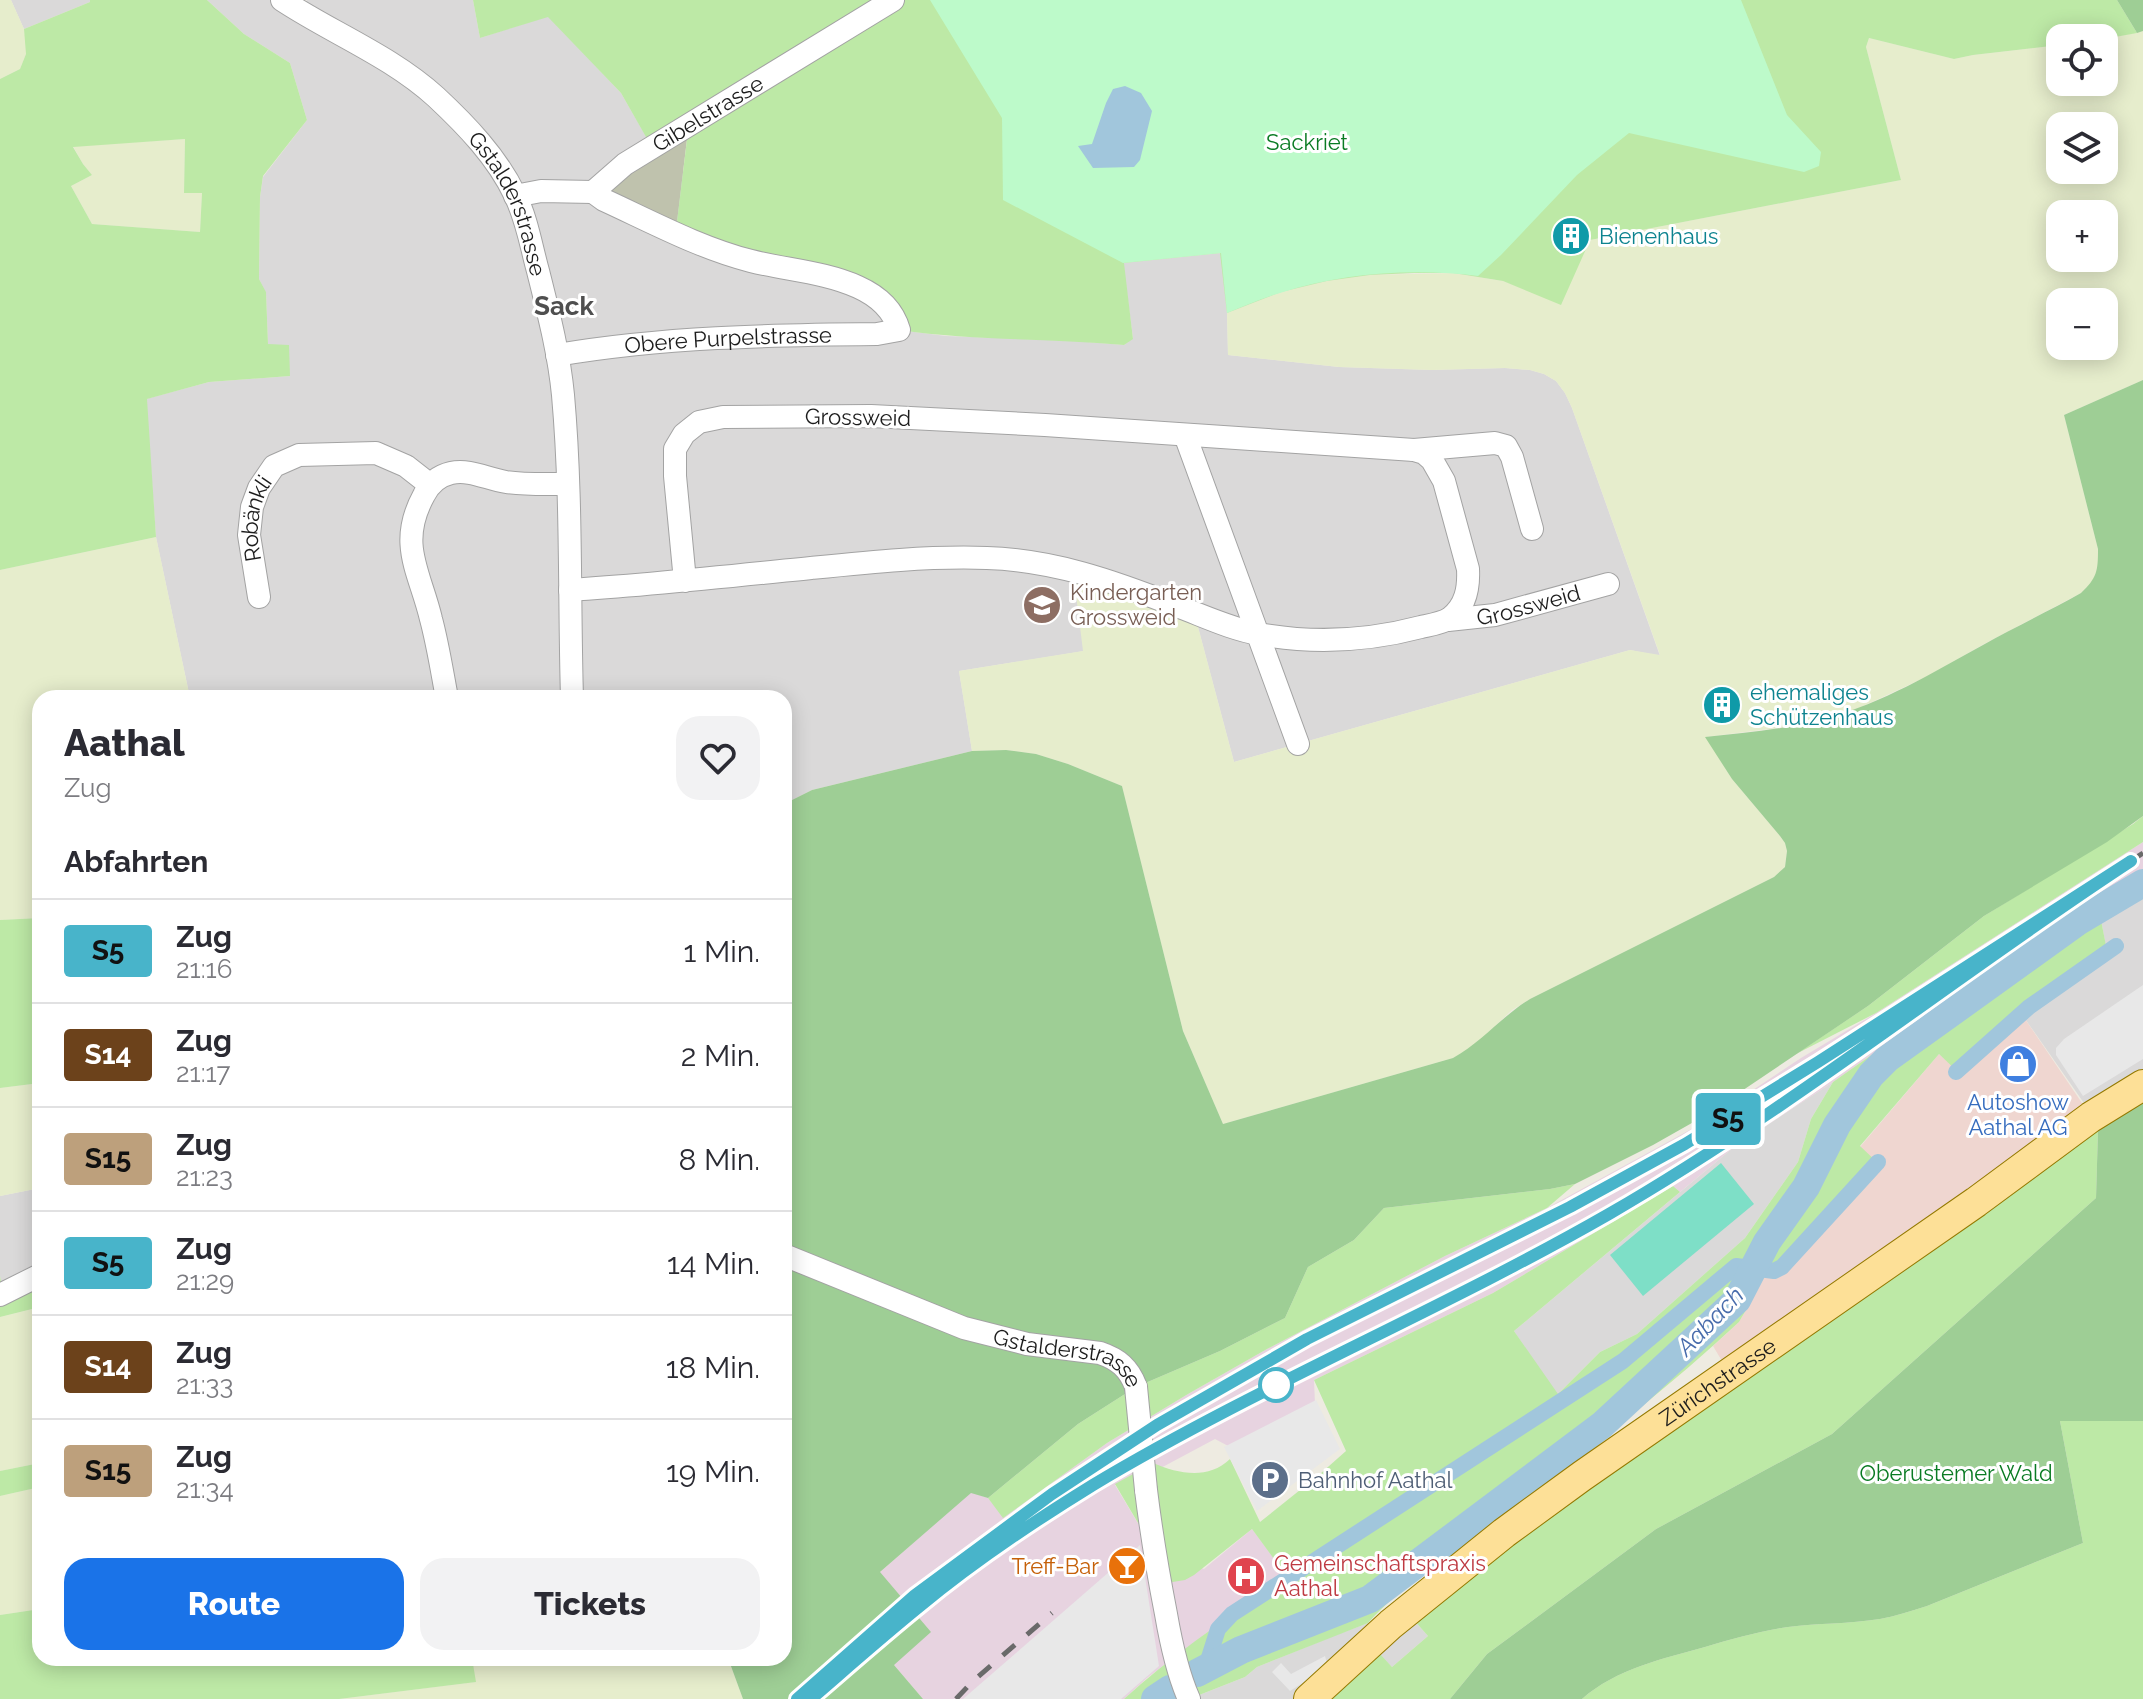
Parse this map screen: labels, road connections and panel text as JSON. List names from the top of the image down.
{
  "streets": {
    "main road": ["Zürichstrasse"],
    "street": [
      "Gibelstrasse",
      "Gstalderstrasse",
      "Obere Purpelstrasse",
      "Grossweid",
      "Robänkli"
    ]
  },
  "crossings": [
    ["Gibelstrasse", "Obere Purpelstrasse"],
    ["Gstalderstrasse", "Obere Purpelstrasse"],
    ["Gstalderstrasse", "Grossweid"]
  ],
  "districts": ["Sack"],
  "water": ["Aabach"],
  "parks": ["Sackriet", "Oberustemer Wald"],
  "places": {
    "building": ["Bienenhaus", "ehemaliges Schützenhaus"],
    "school or university": ["Kindergarten Grossweid"],
    "shop": ["Autoshow Aathal AG"],
    "parking": ["Bahnhof Aathal"],
    "bar": ["Treff-Bar"],
    "hospital": ["Gemeinschaftspraxis Aathal"]
  },
  "page": {
    "on_map": "S5",
    "map_buttons": ["+", "−"],
    "heading": [
      ["Aathal", "Zug"],
      "Abfahrten"
    ],
    "list": [
      {
        "mark": "S5",
        "name": "Zug",
        "note": "21:16",
        "value": "1 Min."
      },
      {
        "mark": "S14",
        "name": "Zug",
        "note": "21:17",
        "value": "2 Min."
      },
      {
        "mark": "S15",
        "name": "Zug",
        "note": "21:23",
        "value": "8 Min."
      },
      {
        "mark": "S5",
        "name": "Zug",
        "note": "21:29",
        "value": "14 Min."
      },
      {
        "mark": "S14",
        "name": "Zug",
        "note": "21:33",
        "value": "18 Min."
      },
      {
        "mark": "S15",
        "name": "Zug",
        "note": "21:34",
        "value": "19 Min."
      }
    ],
    "buttons": ["Route", "Tickets"]
  }
}
